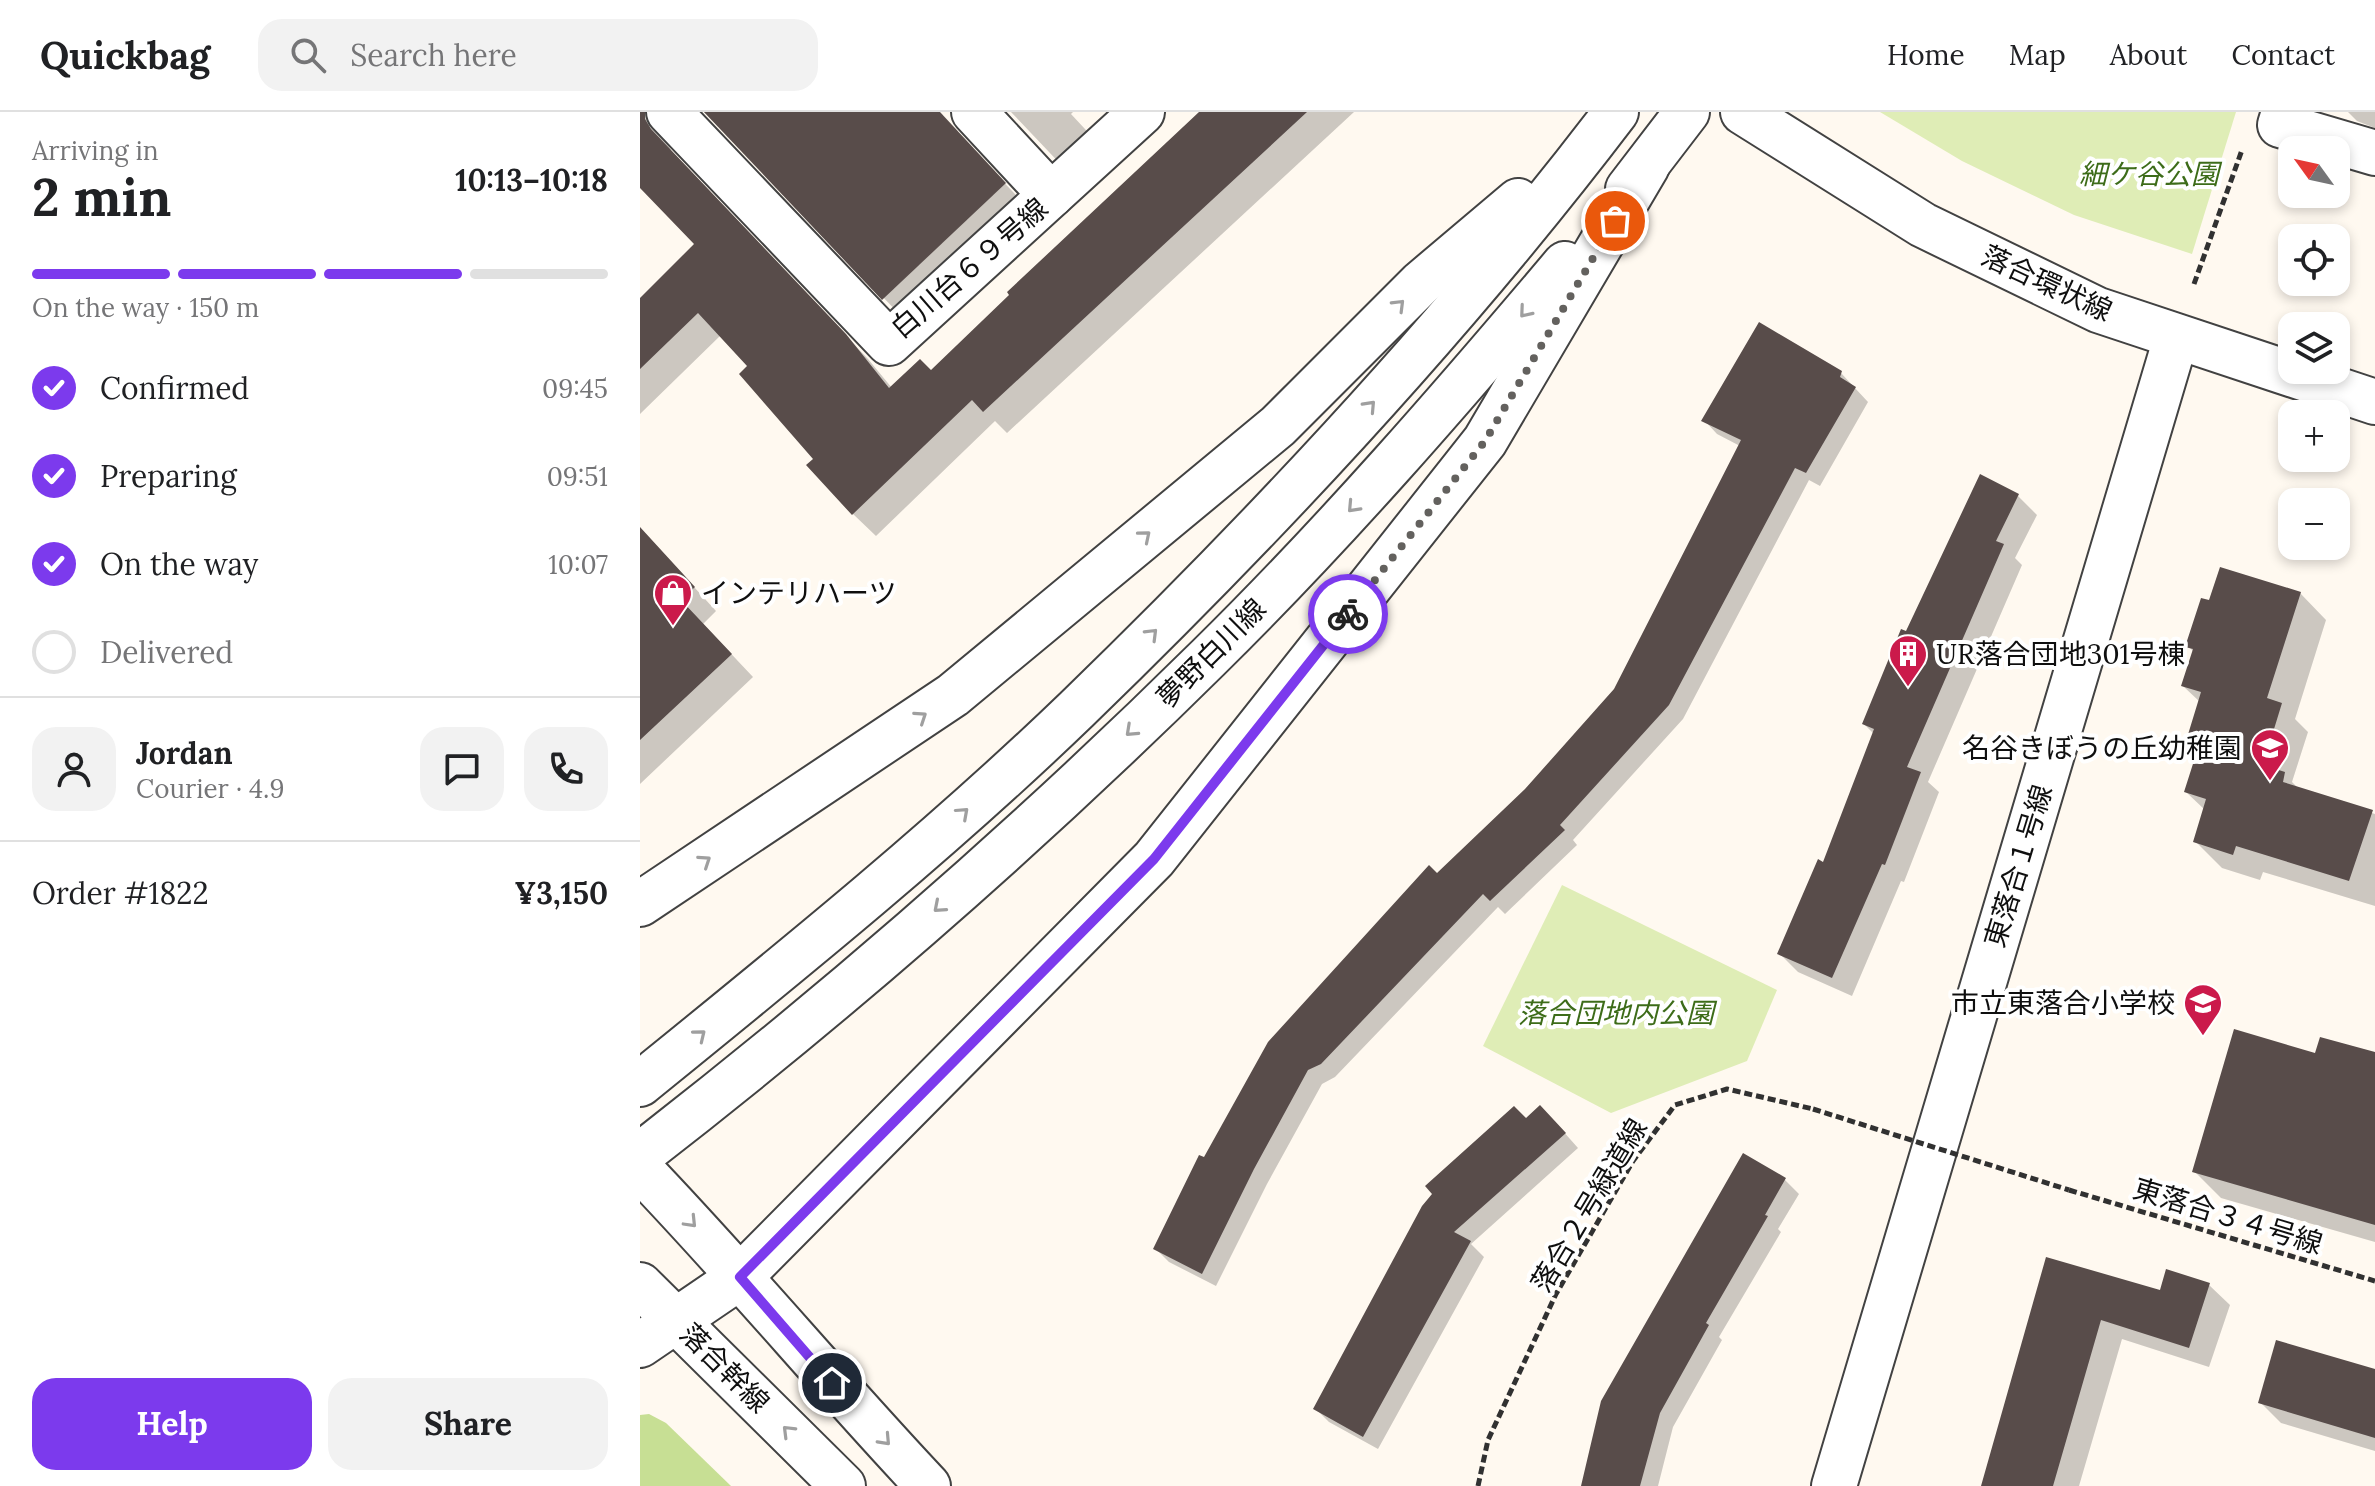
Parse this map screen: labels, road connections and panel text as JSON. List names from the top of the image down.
{
  "streets": {
    "street": [
      "白川台６９号線",
      "落合環状線",
      "夢野白川線",
      "東落合１号線",
      "落合幹線"
    ],
    "path": ["落合２号緑道線", "東落合３４号線"]
  },
  "crossings": [
    ["落合環状線", "東落合１号線"],
    ["落合２号緑道線", "東落合３４号線"]
  ],
  "parks": ["細ケ谷公園", "落合団地内公園"],
  "places": {
    "shop": ["インテリハーツ"],
    "building": ["UR落合団地301号棟"],
    "school or university": ["名谷きぼうの丘幼稚園", "市立東落合小学校"]
  },
  "north": "top left",
  "page": {
    "header": "Quickbag",
    "search": "Search here",
    "nav": [
      "Home",
      "Map",
      "About",
      "Contact"
    ],
    "heading": ["2 min", "Arriving in", "10:13–10:18"],
    "panel": [
      "Jordan",
      "Courier · 4.9",
      "Order #1822",
      "¥3,150"
    ],
    "map_buttons": ["+", "−"],
    "bar": "On the way · 150 m",
    "list": [
      ["Confirmed", "09:45"],
      ["Preparing", "09:51"],
      ["On the way", "10:07"],
      "Delivered"
    ],
    "buttons": ["Help", "Share"]
  }
}
